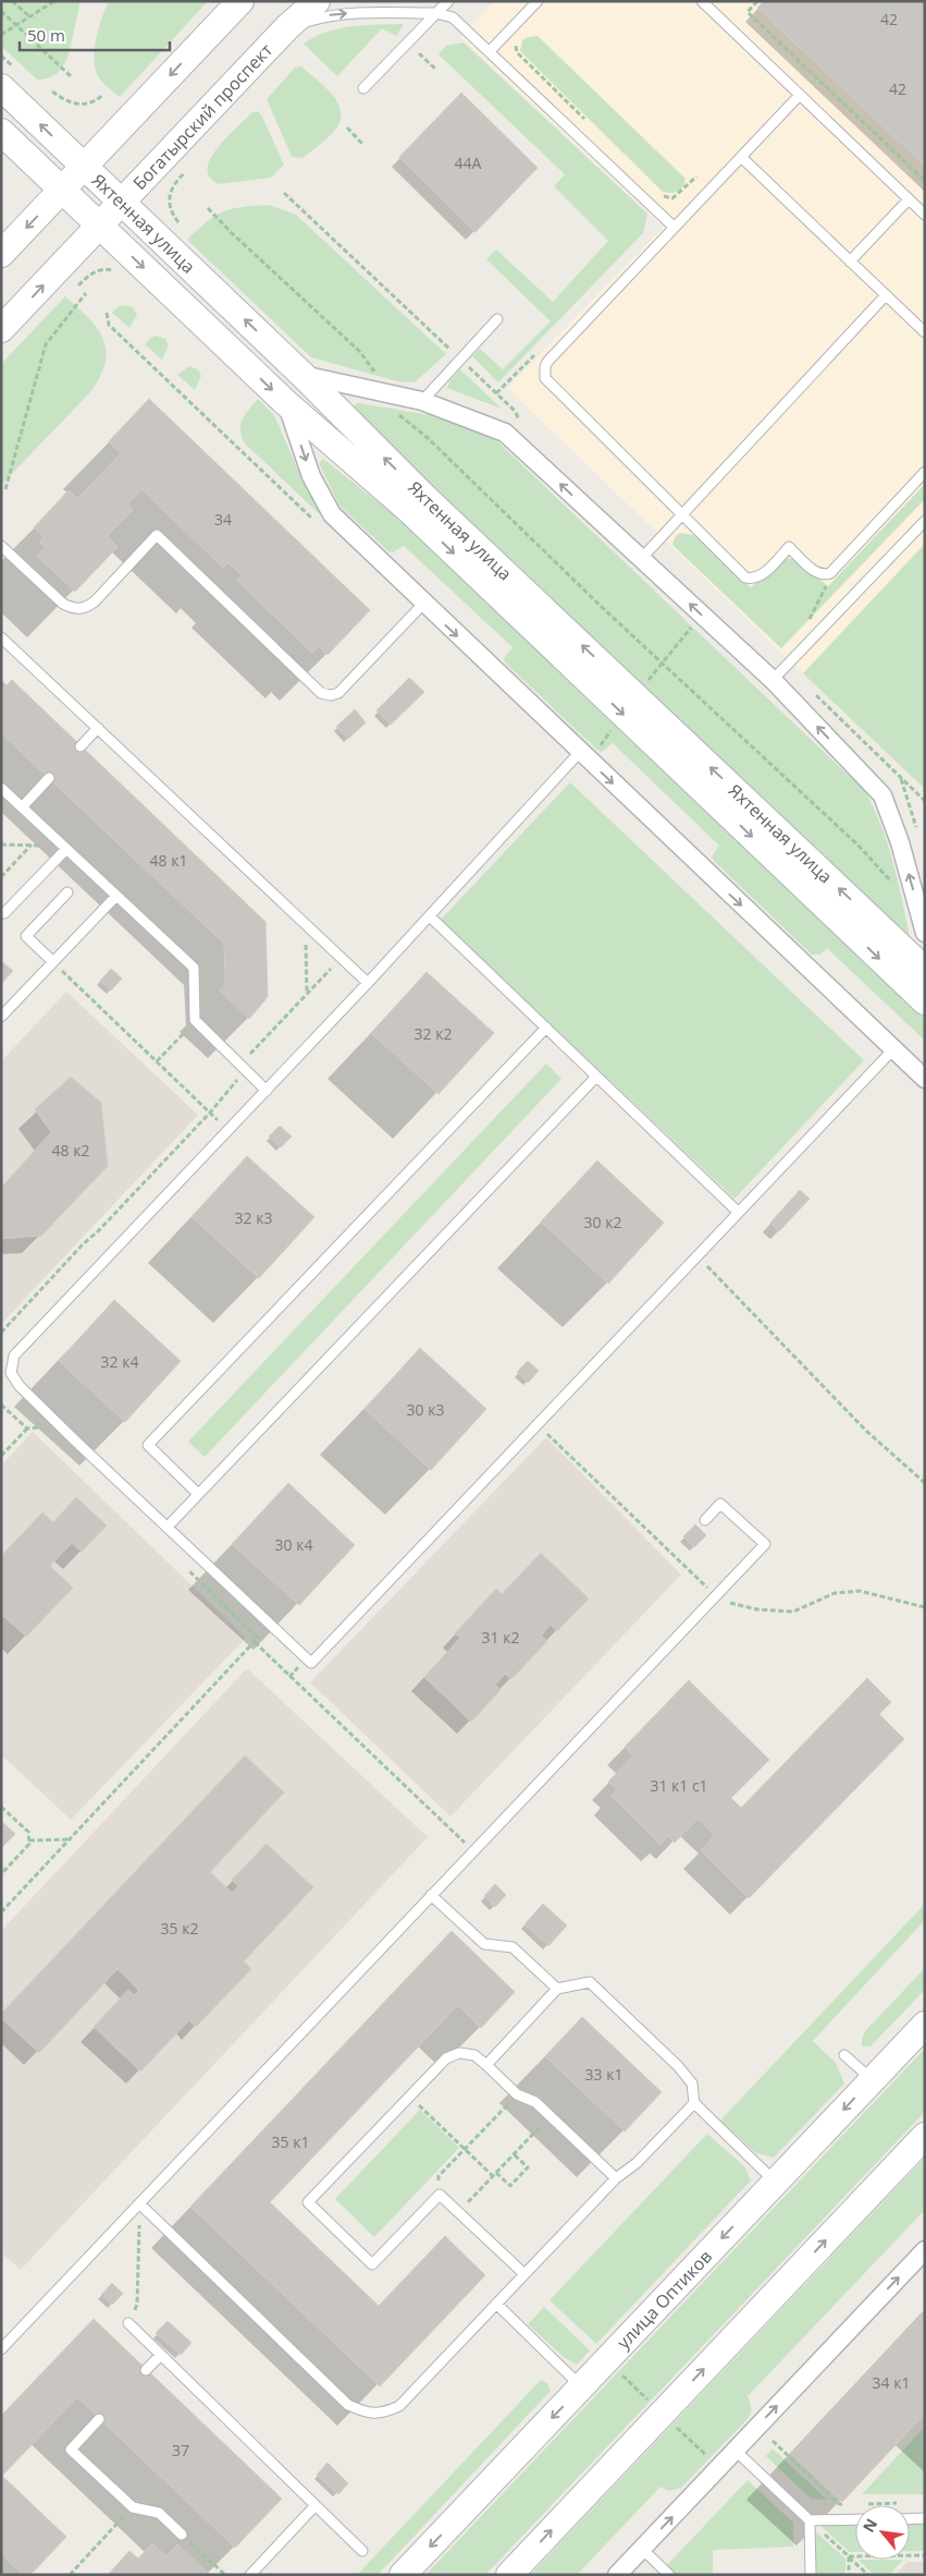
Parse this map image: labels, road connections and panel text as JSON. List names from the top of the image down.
{
  "streets": {
    "street": ["Богатырский проспект", "Яхтенная улица", "улица Оптиков"]
  },
  "crossings": [
    ["Богатырский проспект", "Яхтенная улица"]
  ],
  "house_numbers": [
    "42",
    "42",
    "44А",
    "34",
    "48 к1",
    "32 к2",
    "48 к2",
    "32 к3",
    "30 к2",
    "32 к4",
    "30 к3",
    "30 к4",
    "31 к2",
    "31 к1 с1",
    "35 к2",
    "33 к1",
    "35 к1",
    "34 к1",
    "37"
  ],
  "scale_bar": "50 m",
  "north": "top left"
}
